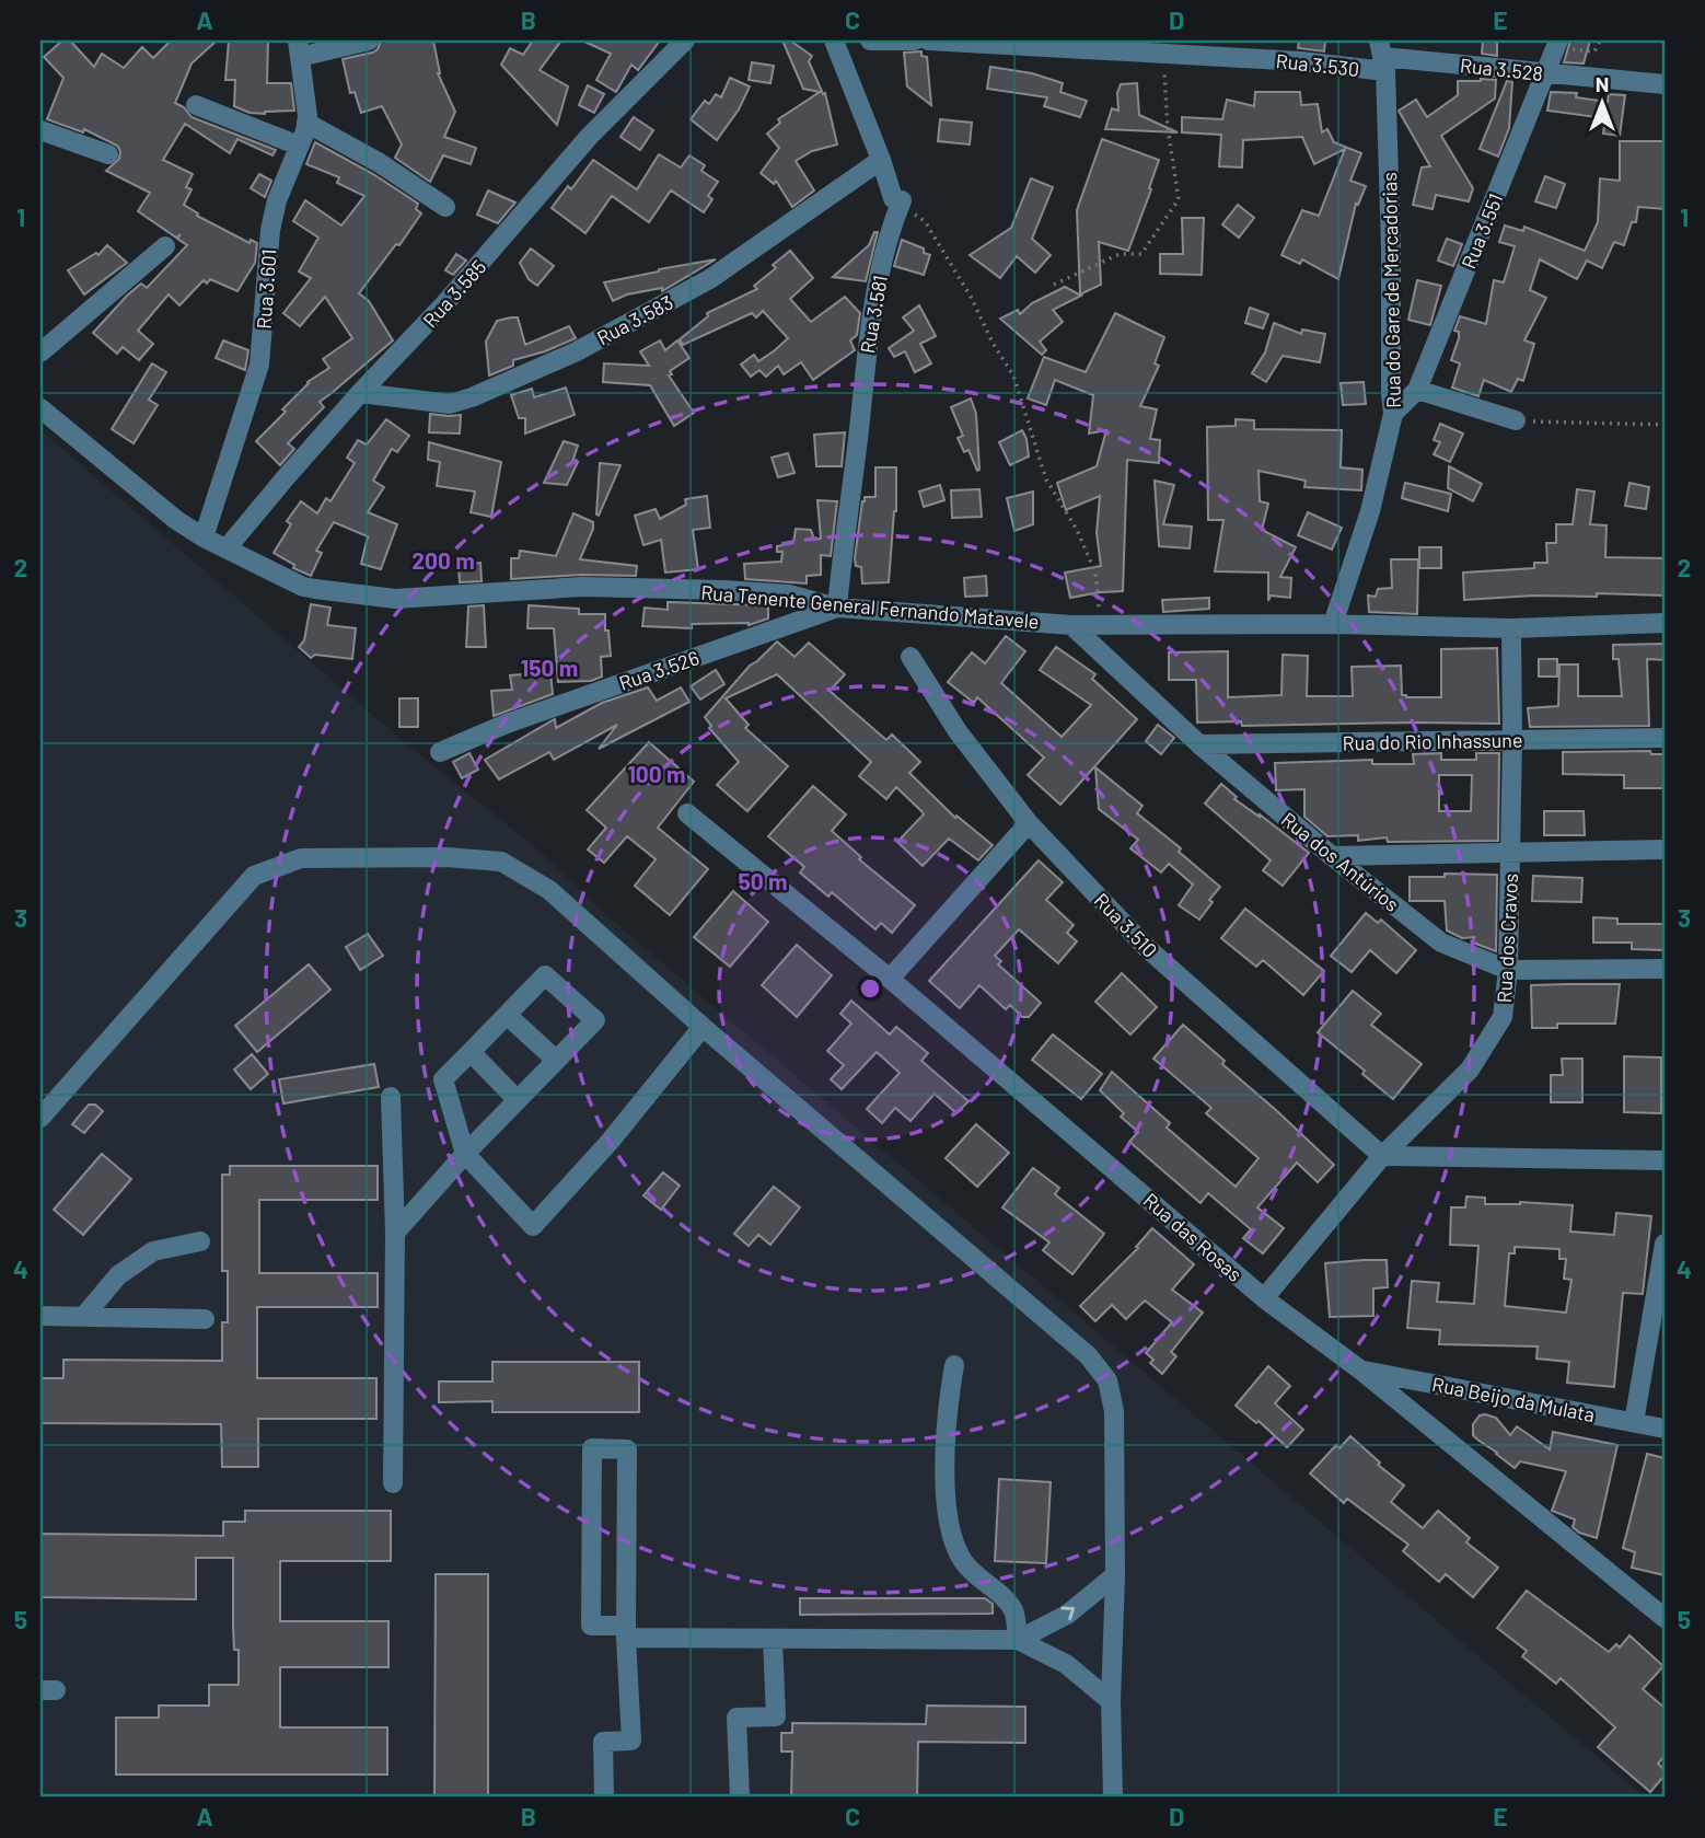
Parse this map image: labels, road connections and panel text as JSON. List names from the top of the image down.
{
  "streets": {
    "street": [
      "Rua 3.530",
      "Rua 3.528",
      "Rua 3.551",
      "Rua 3.601",
      "Rua do Gare de Mercadorias",
      "Rua 3.585",
      "Rua 3.581",
      "Rua 3.583",
      "Rua Tenente General Fernando Matavele",
      "Rua 3.526",
      "Rua do Rio Inhassune",
      "Rua dos Antúrios",
      "Rua 3.510",
      "Rua dos Cravos",
      "Rua das Rosas",
      "Rua Beijo da Mulata"
    ]
  },
  "crossings": [
    ["Rua 3.530", "Rua 3.528"],
    ["Rua 3.530", "Rua do Gare de Mercadorias"],
    ["Rua 3.528", "Rua 3.551"],
    ["Rua 3.528", "Rua do Gare de Mercadorias"],
    ["Rua 3.551", "Rua do Gare de Mercadorias"],
    ["Rua 3.601", "Rua Tenente General Fernando Matavele"],
    ["Rua do Gare de Mercadorias", "Rua Tenente General Fernando Matavele"],
    ["Rua 3.585", "Rua 3.583"],
    ["Rua 3.585", "Rua Tenente General Fernando Matavele"],
    ["Rua 3.581", "Rua Tenente General Fernando Matavele"],
    ["Rua 3.581", "Rua 3.526"],
    ["Rua Tenente General Fernando Matavele", "Rua 3.526"],
    ["Rua Tenente General Fernando Matavele", "Rua dos Antúrios"],
    ["Rua Tenente General Fernando Matavele", "Rua dos Cravos"],
    ["Rua do Rio Inhassune", "Rua dos Antúrios"],
    ["Rua do Rio Inhassune", "Rua dos Cravos"],
    ["Rua dos Antúrios", "Rua dos Cravos"],
    ["Rua 3.510", "Rua dos Cravos"],
    ["Rua dos Cravos", "Rua das Rosas"],
    ["Rua das Rosas", "Rua Beijo da Mulata"]
  ],
  "north": "top",
  "grid": {
    "columns": [
      "A",
      "B",
      "C",
      "D",
      "E"
    ],
    "rows": [
      "1",
      "2",
      "3",
      "4",
      "5"
    ]
  },
  "rings": [
    "200 m",
    "150 m",
    "100 m",
    "50 m"
  ]
}
